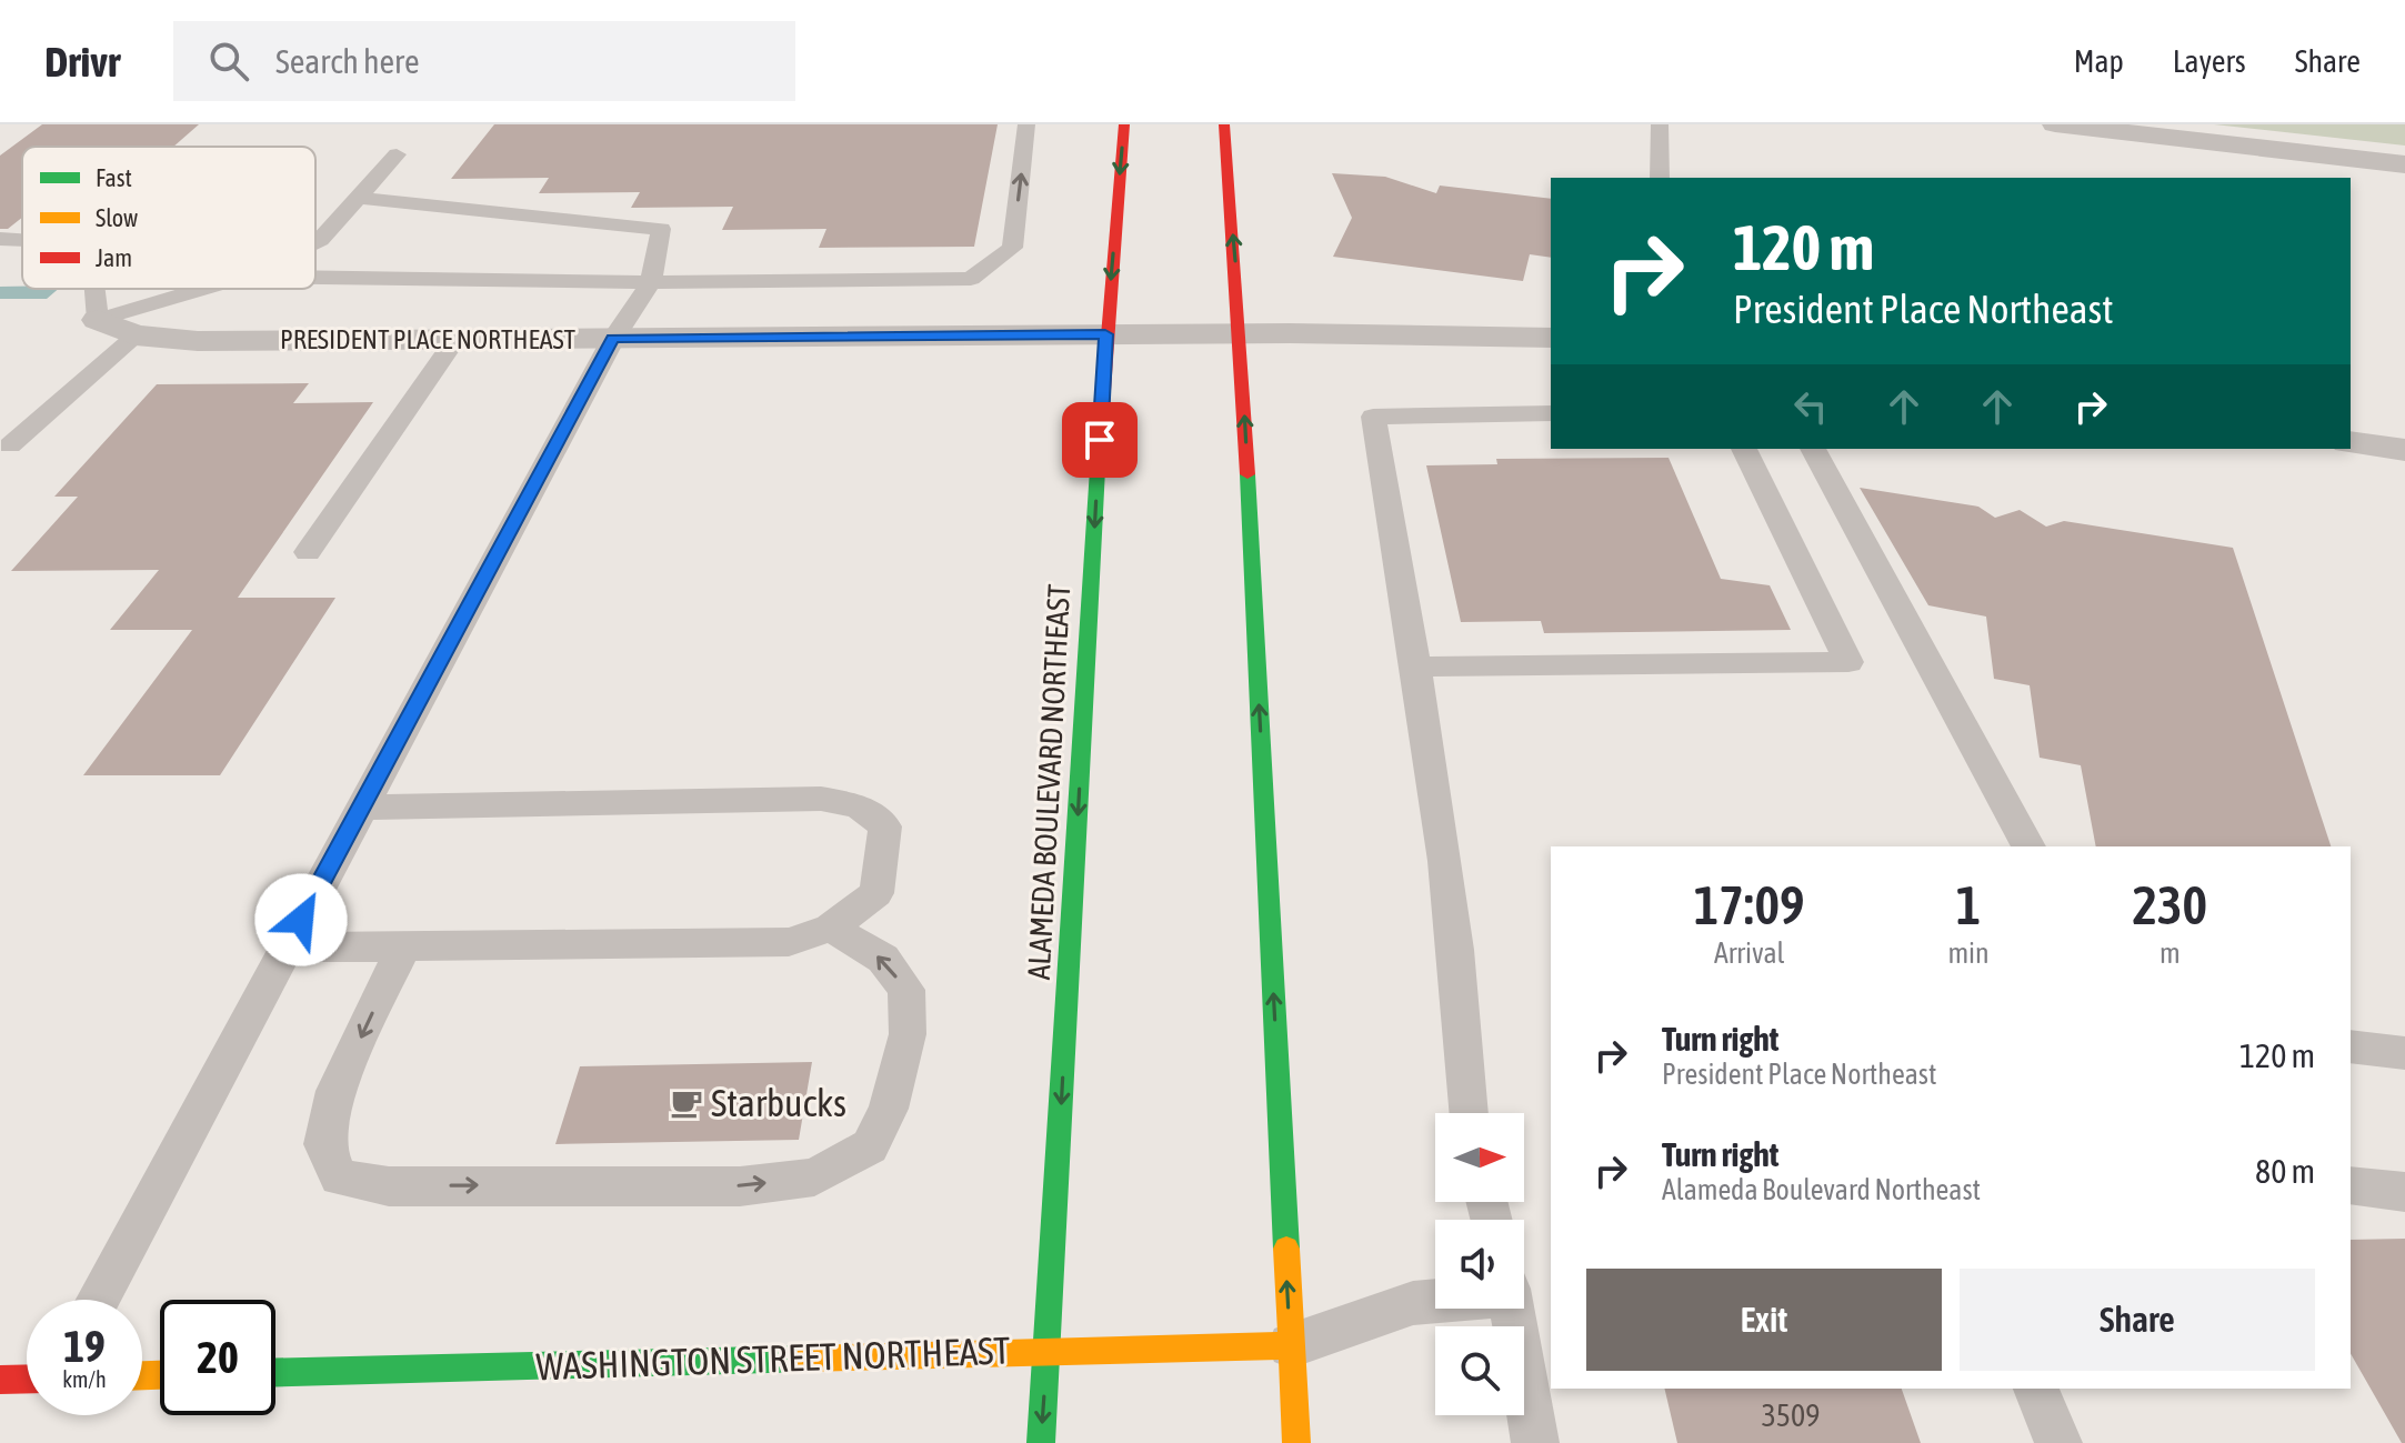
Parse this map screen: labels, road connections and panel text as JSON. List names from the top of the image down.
{
  "streets": {
    "main road": ["ALAMEDA BOULEVARD NORTHEAST", "WASHINGTON STREET NORTHEAST"],
    "street": ["PRESIDENT PLACE NORTHEAST"]
  },
  "crossings": [
    ["PRESIDENT PLACE NORTHEAST", "ALAMEDA BOULEVARD NORTHEAST"],
    ["ALAMEDA BOULEVARD NORTHEAST", "WASHINGTON STREET NORTHEAST"]
  ],
  "places": {
    "cafe": ["Starbucks"]
  },
  "house_numbers": ["3509"],
  "legend": ["Fast", "Slow", "Jam"],
  "north": "right",
  "page": {
    "header": "Drivr",
    "search": "Search here",
    "nav": ["Map", "Layers", "Share"],
    "turn": ["120 m", "President Place Northeast"],
    "eta": [
      "17:09",
      "Arrival",
      "1",
      "min",
      "230",
      "m"
    ],
    "list": [
      {
        "name": "Turn right",
        "note": "President Place Northeast",
        "value": "120 m"
      },
      {
        "name": "Turn right",
        "note": "Alameda Boulevard Northeast",
        "value": "80 m"
      }
    ],
    "buttons": ["Exit", "Share"],
    "speed": "19 km/h",
    "limit": "20"
  }
}
